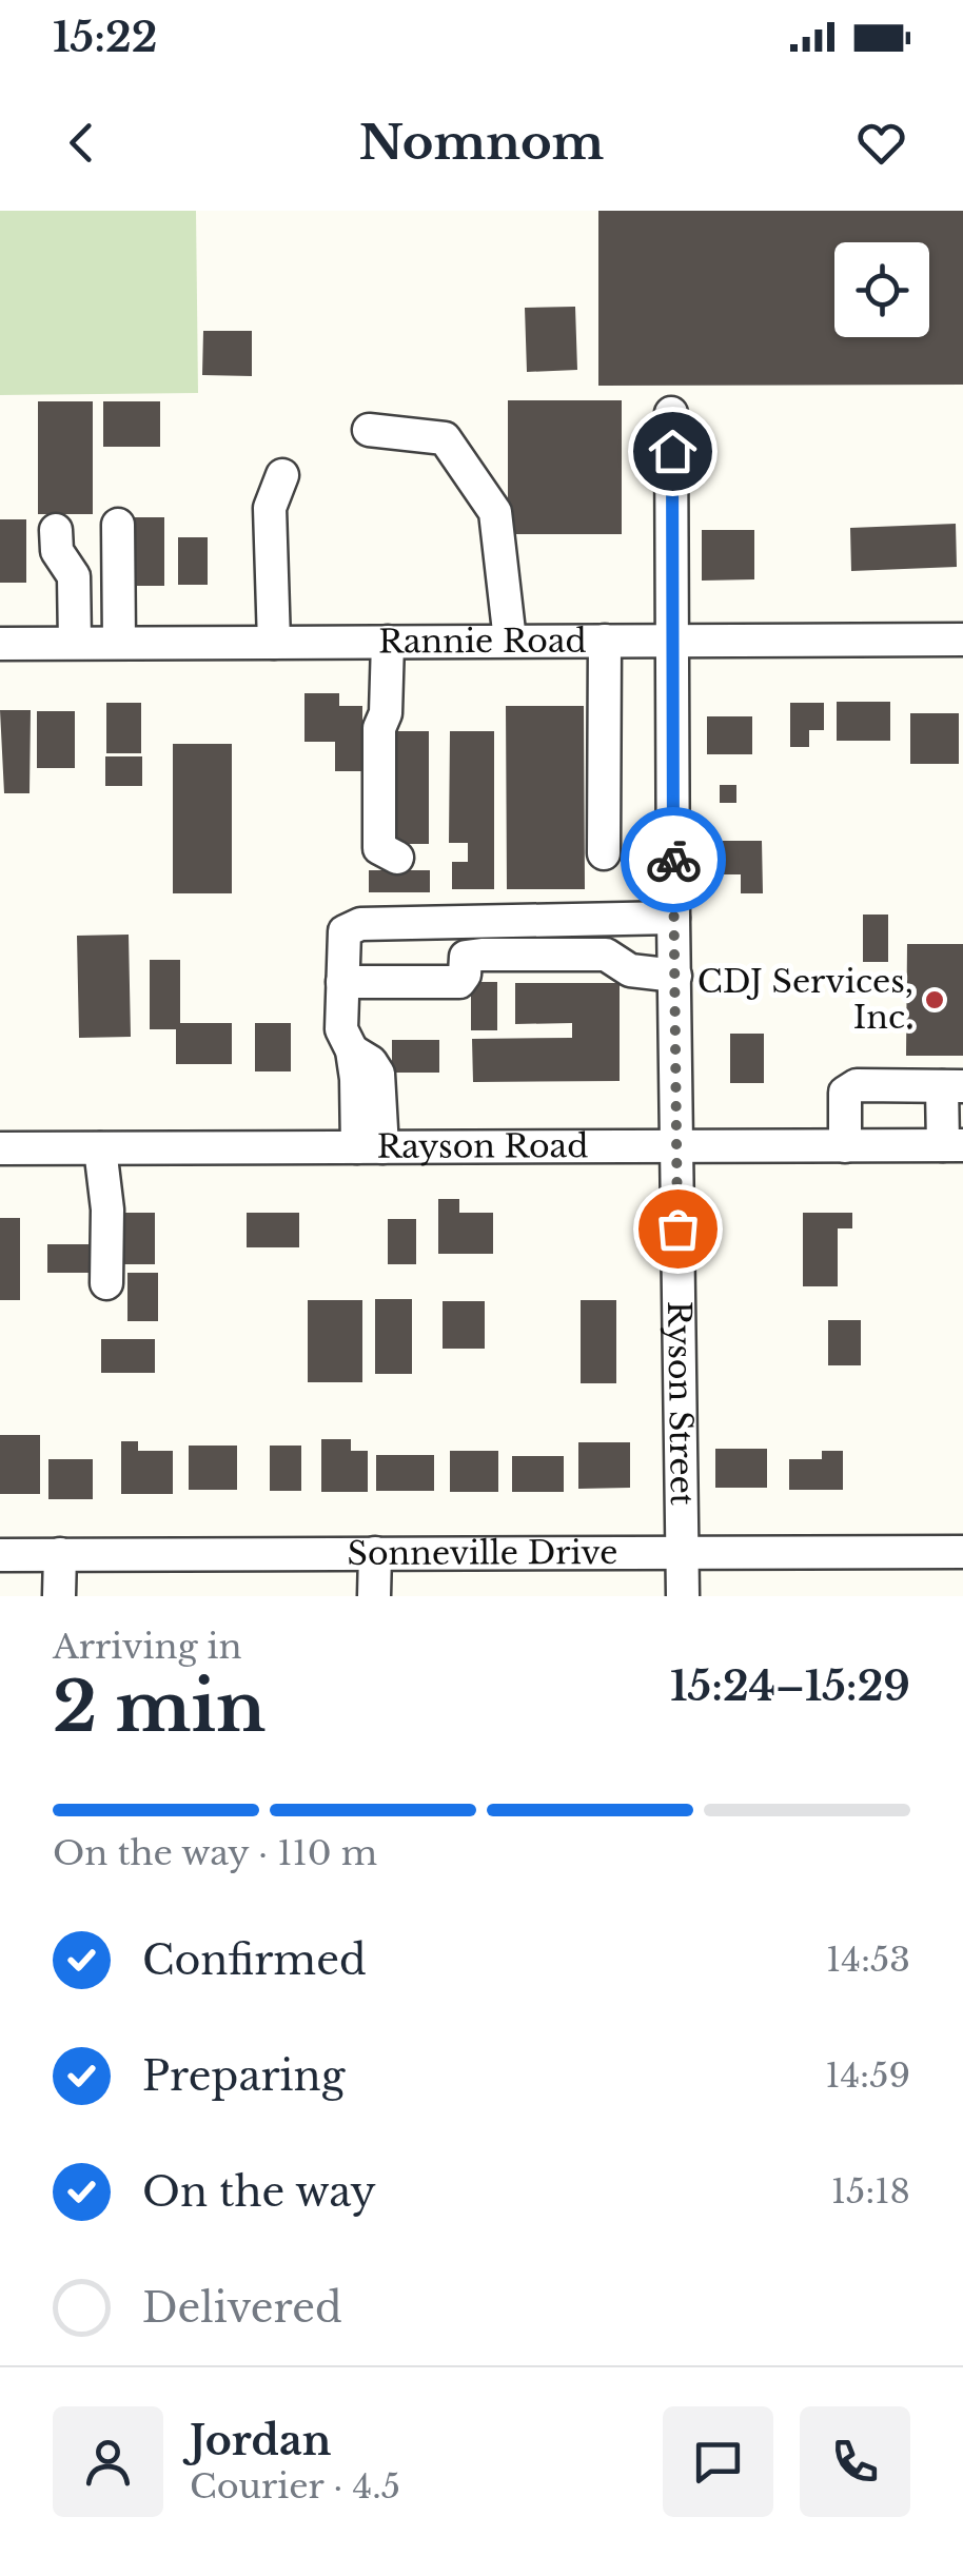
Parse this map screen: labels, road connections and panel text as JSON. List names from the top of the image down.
{
  "streets": {
    "street": [
      "Rannie Road",
      "Rayson Road",
      "Ryson Street",
      "Sonneville Drive"
    ]
  },
  "crossings": [
    ["Rannie Road", "Ryson Street"],
    ["Rayson Road", "Ryson Street"],
    ["Ryson Street", "Sonneville Drive"]
  ],
  "places": ["CDJ Services, Inc."],
  "page": {
    "status": "15:22",
    "header": "Nomnom",
    "heading": ["2 min", "Arriving in", "15:24–15:29"],
    "panel": ["Jordan", "Courier · 4.5"],
    "bar": "On the way · 110 m",
    "list": [
      ["Confirmed", "14:53"],
      ["Preparing", "14:59"],
      ["On the way", "15:18"],
      "Delivered"
    ]
  }
}
